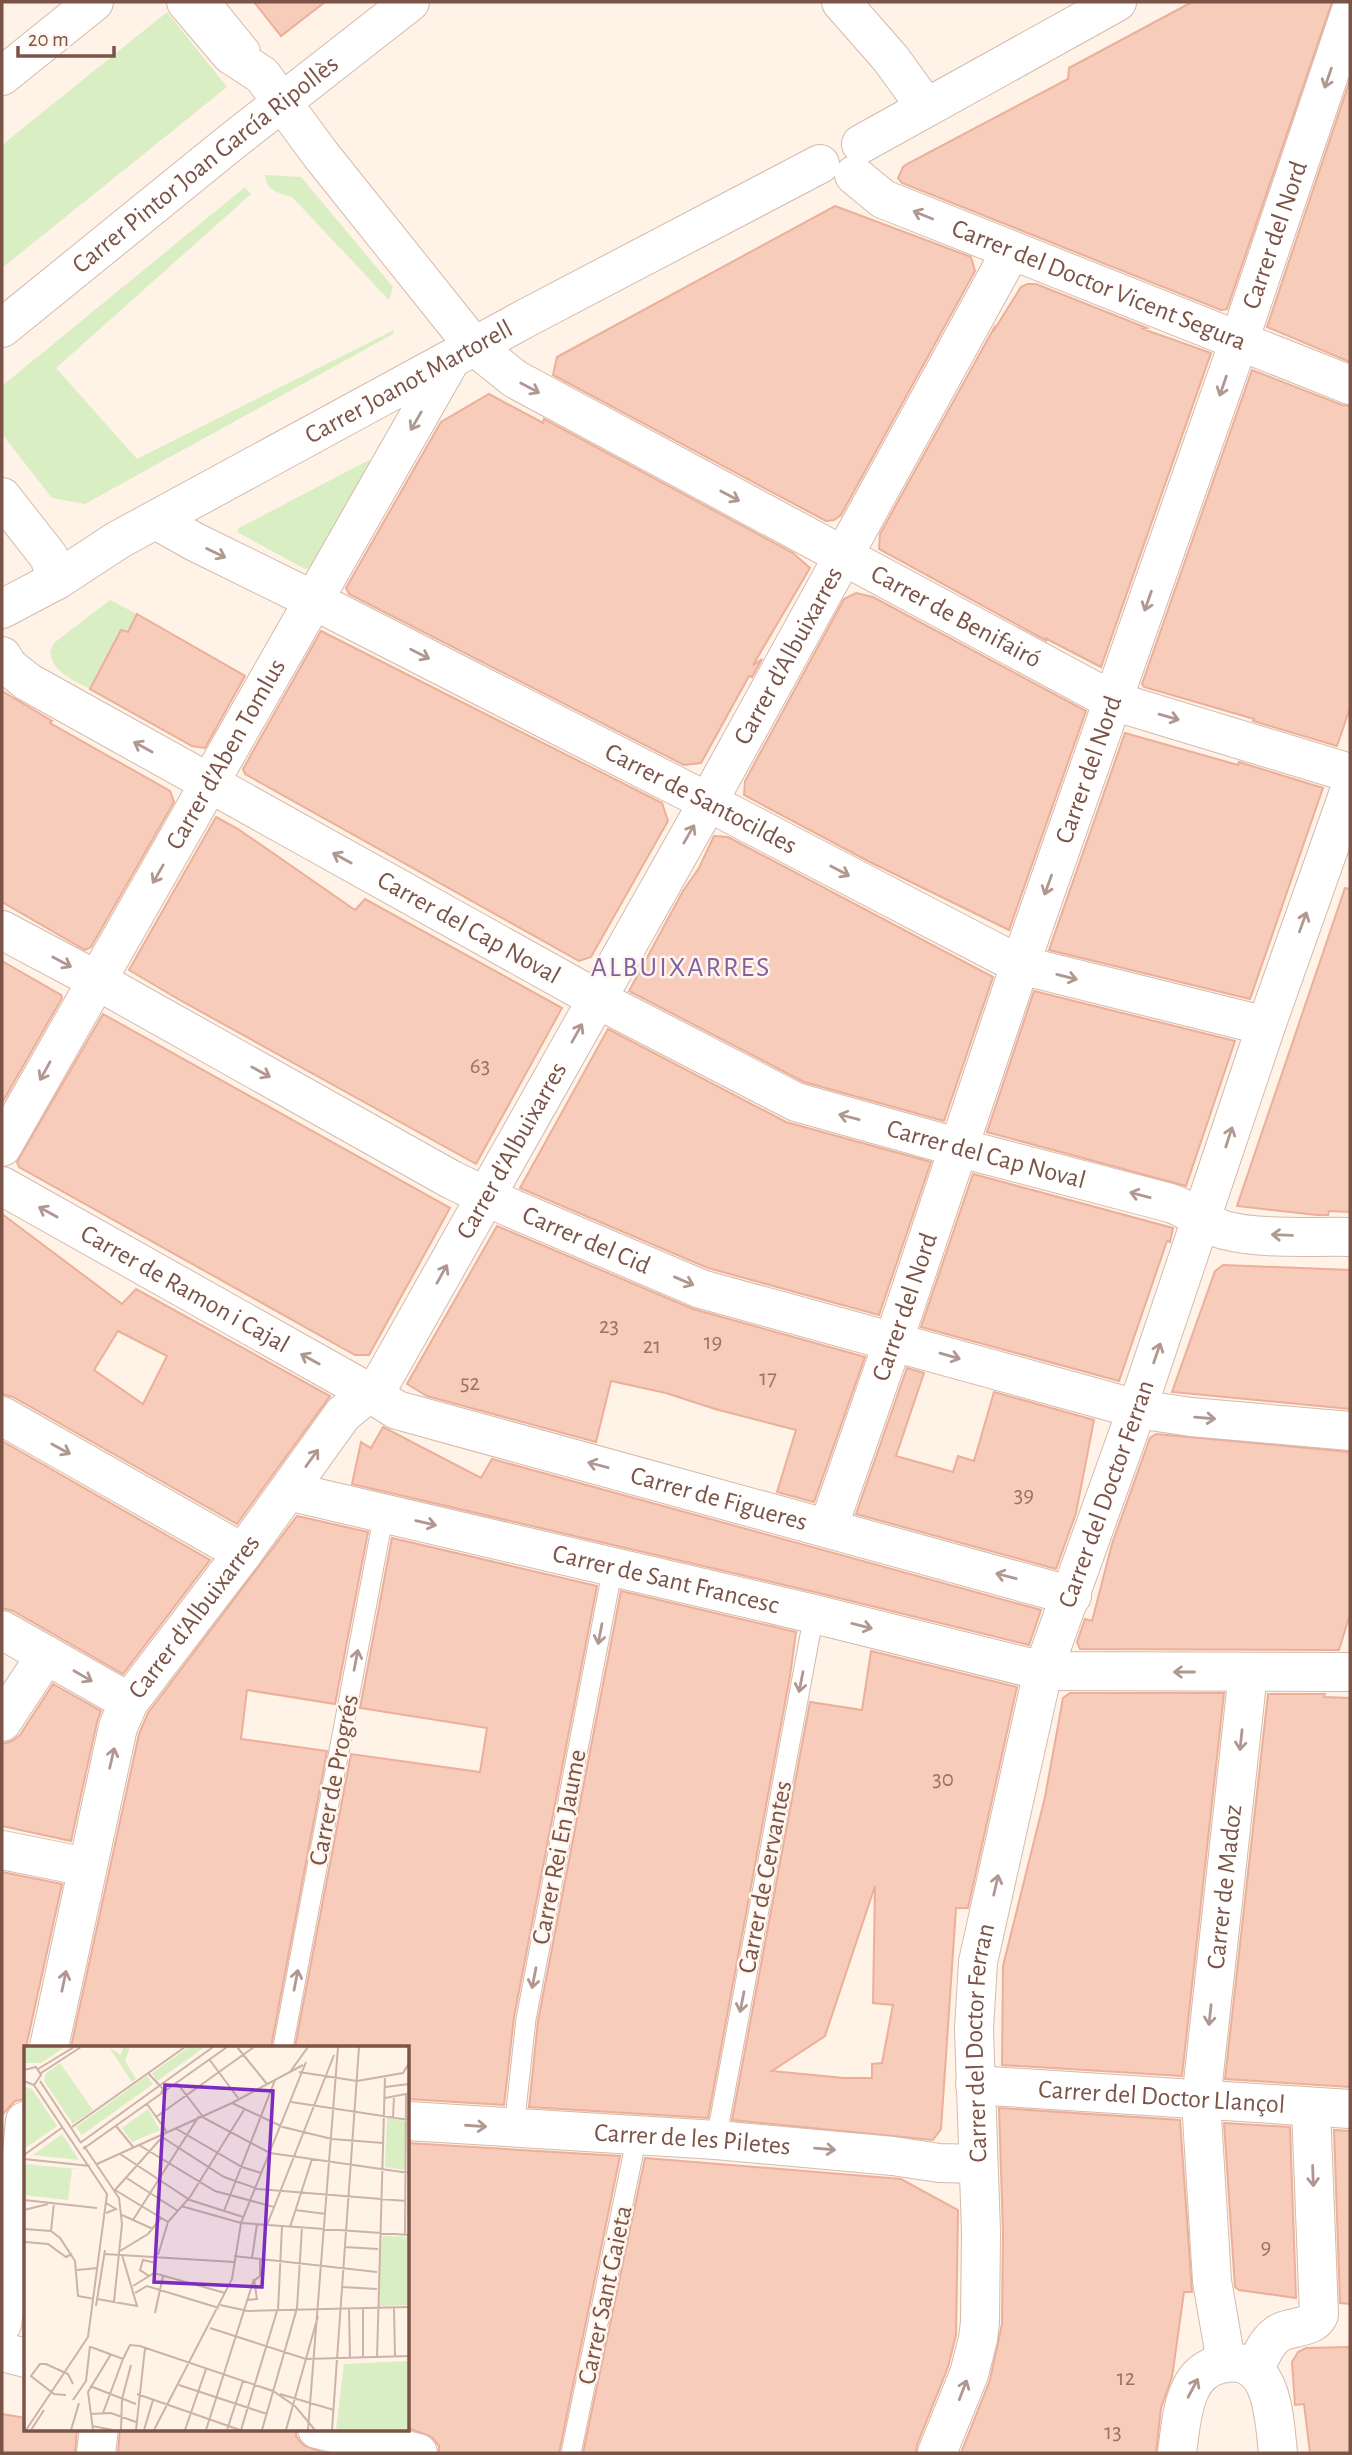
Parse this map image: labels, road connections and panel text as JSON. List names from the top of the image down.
{
  "streets": {
    "street": [
      "Carrer Pintor Joan García Ripollès",
      "Carrer del Nord",
      "Carrer del Doctor Vicent Segura",
      "Carrer Joanot Martorell",
      "Carrer de Benifairó",
      "Carrer d'Albuixarres",
      "Carrer d'Aben Tomlus",
      "Carrer de Santocildes",
      "Carrer del Cap Noval",
      "Carrer del Cid",
      "Carrer de Ramon i Cajal",
      "Carrer del Doctor Ferran",
      "Carrer de Figueres",
      "Carrer de Sant Francesc",
      "Carrer de Madoz",
      "Carrer del Doctor Llançol",
      "Carrer de les Piletes"
    ],
    "lane": [
      "Carrer de Progrés",
      "Carrer Rei En Jaume",
      "Carrer de Cervantes",
      "Carrer Sant Gaieta"
    ]
  },
  "crossings": [
    ["Carrer Pintor Joan García Ripollès", "Carrer de Benifairó"],
    ["Carrer del Nord", "Carrer del Doctor Vicent Segura"],
    ["Carrer del Nord", "Carrer de Benifairó"],
    ["Carrer del Nord", "Carrer de Santocildes"],
    ["Carrer del Nord", "Carrer del Cap Noval"],
    ["Carrer del Nord", "Carrer del Cid"],
    ["Carrer del Nord", "Carrer de Figueres"],
    ["Carrer del Doctor Vicent Segura", "Carrer Joanot Martorell"],
    ["Carrer del Doctor Vicent Segura", "Carrer d'Albuixarres"],
    ["Carrer Joanot Martorell", "Carrer de Benifairó"],
    ["Carrer Joanot Martorell", "Carrer d'Aben Tomlus"],
    ["Carrer Joanot Martorell", "Carrer de Santocildes"],
    ["Carrer de Benifairó", "Carrer d'Albuixarres"],
    ["Carrer de Benifairó", "Carrer d'Aben Tomlus"],
    ["Carrer d'Albuixarres", "Carrer de Santocildes"],
    ["Carrer d'Albuixarres", "Carrer del Cap Noval"],
    ["Carrer d'Albuixarres", "Carrer del Cid"],
    ["Carrer d'Albuixarres", "Carrer de Ramon i Cajal"],
    ["Carrer d'Albuixarres", "Carrer de Figueres"],
    ["Carrer d'Albuixarres", "Carrer de Sant Francesc"],
    ["Carrer d'Aben Tomlus", "Carrer de Santocildes"],
    ["Carrer d'Aben Tomlus", "Carrer del Cap Noval"],
    ["Carrer d'Aben Tomlus", "Carrer del Cid"],
    ["Carrer de Santocildes", "Carrer del Doctor Ferran"],
    ["Carrer del Cap Noval", "Carrer del Doctor Ferran"],
    ["Carrer del Cid", "Carrer del Doctor Ferran"],
    ["Carrer de Ramon i Cajal", "Carrer de Figueres"],
    ["Carrer del Doctor Ferran", "Carrer de Figueres"],
    ["Carrer del Doctor Ferran", "Carrer de Sant Francesc"],
    ["Carrer del Doctor Ferran", "Carrer del Doctor Llançol"],
    ["Carrer del Doctor Ferran", "Carrer de les Piletes"],
    ["Carrer de Sant Francesc", "Carrer de Progrés"],
    ["Carrer de Sant Francesc", "Carrer Rei En Jaume"],
    ["Carrer de Sant Francesc", "Carrer de Cervantes"],
    ["Carrer de Sant Francesc", "Carrer de Madoz"],
    ["Carrer Rei En Jaume", "Carrer de les Piletes"],
    ["Carrer de Cervantes", "Carrer de les Piletes"],
    ["Carrer de Madoz", "Carrer del Doctor Llançol"],
    ["Carrer de les Piletes", "Carrer Sant Gaieta"]
  ],
  "one_way": [
    "Carrer del Nord",
    "Carrer de Benifairó",
    "Carrer d'Albuixarres",
    "Carrer d'Aben Tomlus",
    "Carrer de Santocildes",
    "Carrer del Cap Noval",
    "Carrer del Cid",
    "Carrer del Doctor Ferran",
    "Carrer de Figueres",
    "Carrer de Progrés",
    "Carrer Rei En Jaume",
    "Carrer de Cervantes",
    "Carrer de Madoz",
    "Carrer de les Piletes"
  ],
  "districts": ["ALBUIXARRES"],
  "house_numbers": [
    "63",
    "23",
    "19",
    "21",
    "17",
    "52",
    "39",
    "30",
    "9",
    "12",
    "13"
  ],
  "scale_bar": "20 m"
}
